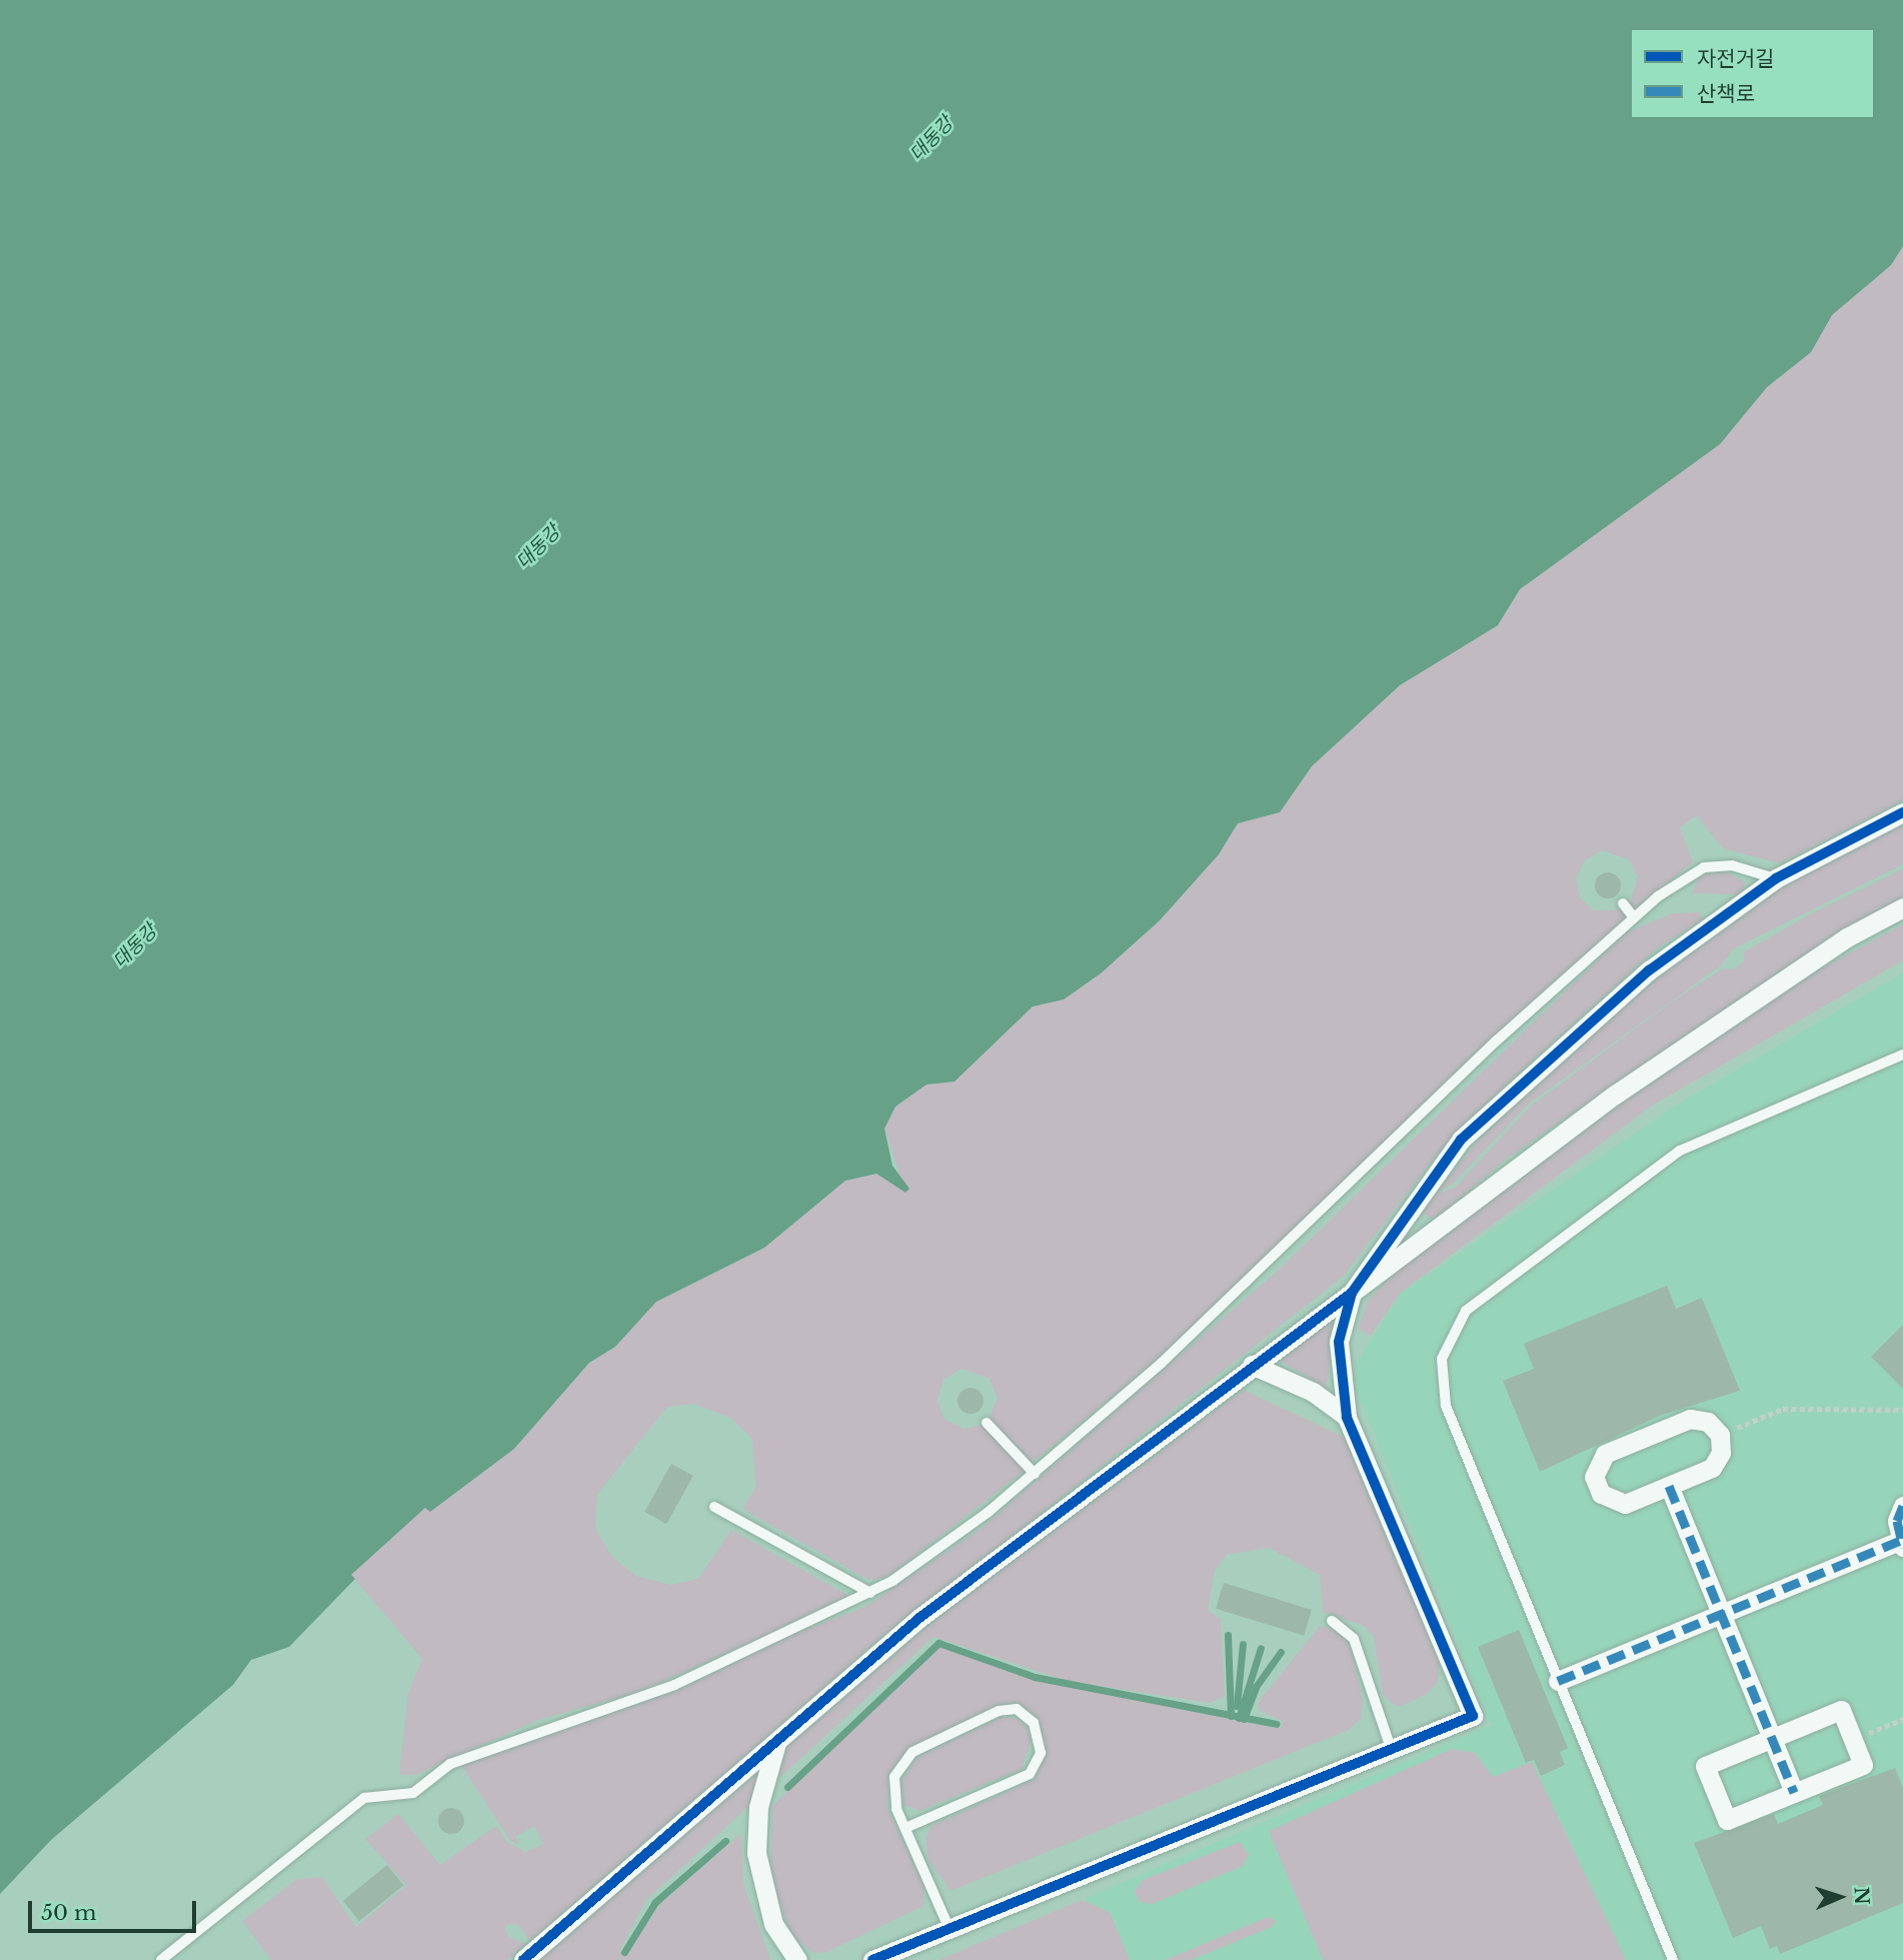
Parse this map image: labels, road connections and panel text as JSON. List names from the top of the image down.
{
  "water": ["대동강"],
  "legend": ["자전거길", "산책로"],
  "scale_bar": "50 m",
  "north": "right"
}
